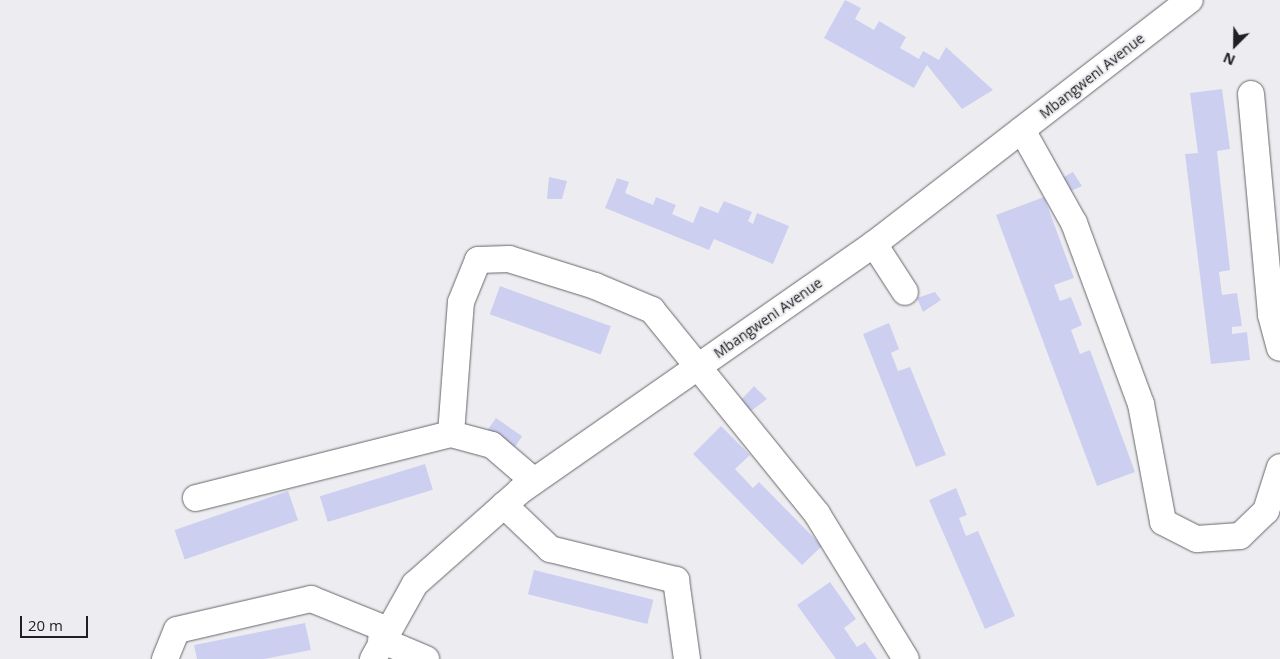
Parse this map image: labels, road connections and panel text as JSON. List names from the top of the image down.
{
  "streets": {
    "street": ["Mbangweni Avenue"]
  },
  "scale_bar": "20 m",
  "north": "bottom left"
}
